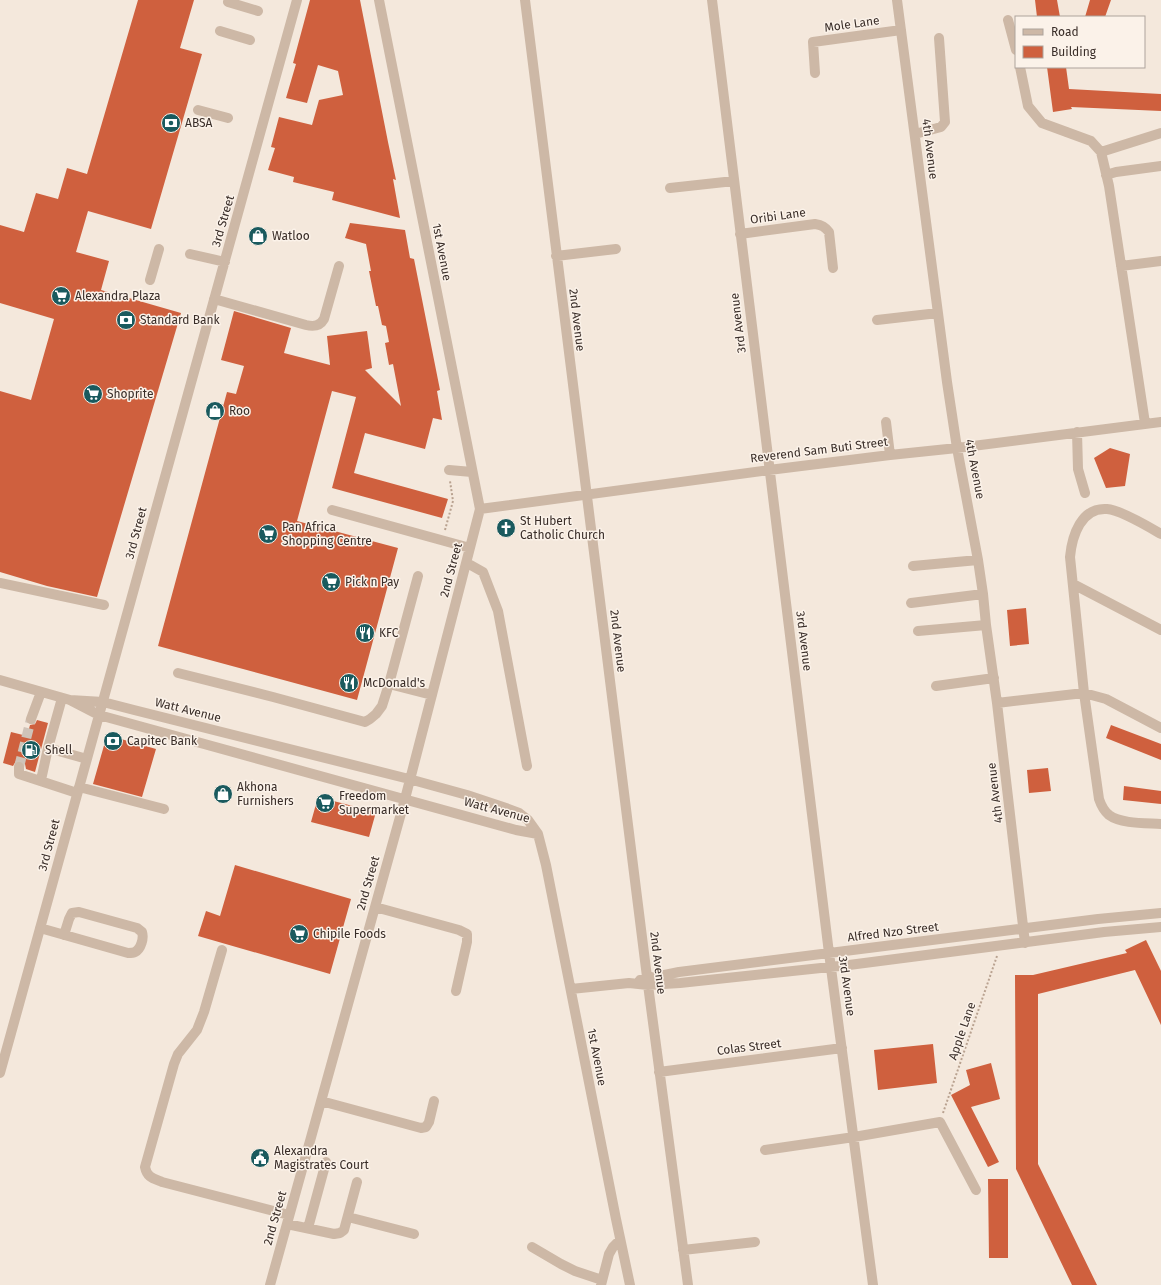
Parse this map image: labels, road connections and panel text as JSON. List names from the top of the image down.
{
  "streets": {
    "street": [
      "Mole Lane",
      "4th Avenue",
      "Oribi Lane",
      "3rd Street",
      "1st Avenue",
      "2nd Avenue",
      "3rd Avenue",
      "Reverend Sam Buti Street",
      "2nd Street",
      "Watt Avenue",
      "Alfred Nzo Street",
      "Colas Street"
    ],
    "path": ["Apple Lane"]
  },
  "crossings": [
    ["Mole Lane", "4th Avenue"],
    ["4th Avenue", "Reverend Sam Buti Street"],
    ["4th Avenue", "Alfred Nzo Street"],
    ["Oribi Lane", "3rd Avenue"],
    ["3rd Street", "Watt Avenue"],
    ["1st Avenue", "Reverend Sam Buti Street"],
    ["1st Avenue", "2nd Street"],
    ["1st Avenue", "Watt Avenue"],
    ["1st Avenue", "Alfred Nzo Street"],
    ["2nd Avenue", "Reverend Sam Buti Street"],
    ["2nd Avenue", "Alfred Nzo Street"],
    ["2nd Avenue", "Colas Street"],
    ["3rd Avenue", "Reverend Sam Buti Street"],
    ["3rd Avenue", "Alfred Nzo Street"],
    ["3rd Avenue", "Colas Street"],
    ["Reverend Sam Buti Street", "2nd Street"],
    ["2nd Street", "Watt Avenue"],
    ["Alfred Nzo Street", "Apple Lane"]
  ],
  "places": {
    "bank": ["ABSA", "Standard Bank", "Capitec Bank"],
    "shop": ["Watloo", "Roo", "Akhona Furnishers"],
    "supermarket": [
      "Alexandra Plaza",
      "Shoprite",
      "Pan Africa Shopping Centre",
      "Pick n Pay",
      "Freedom Supermarket",
      "Chipile Foods"
    ],
    "church": ["St Hubert Catholic Church"],
    "restaurant": ["KFC", "McDonald's"],
    "fuel station": ["Shell"],
    "public building": ["Alexandra Magistrates Court"]
  },
  "legend": ["Road", "Building"]
}
